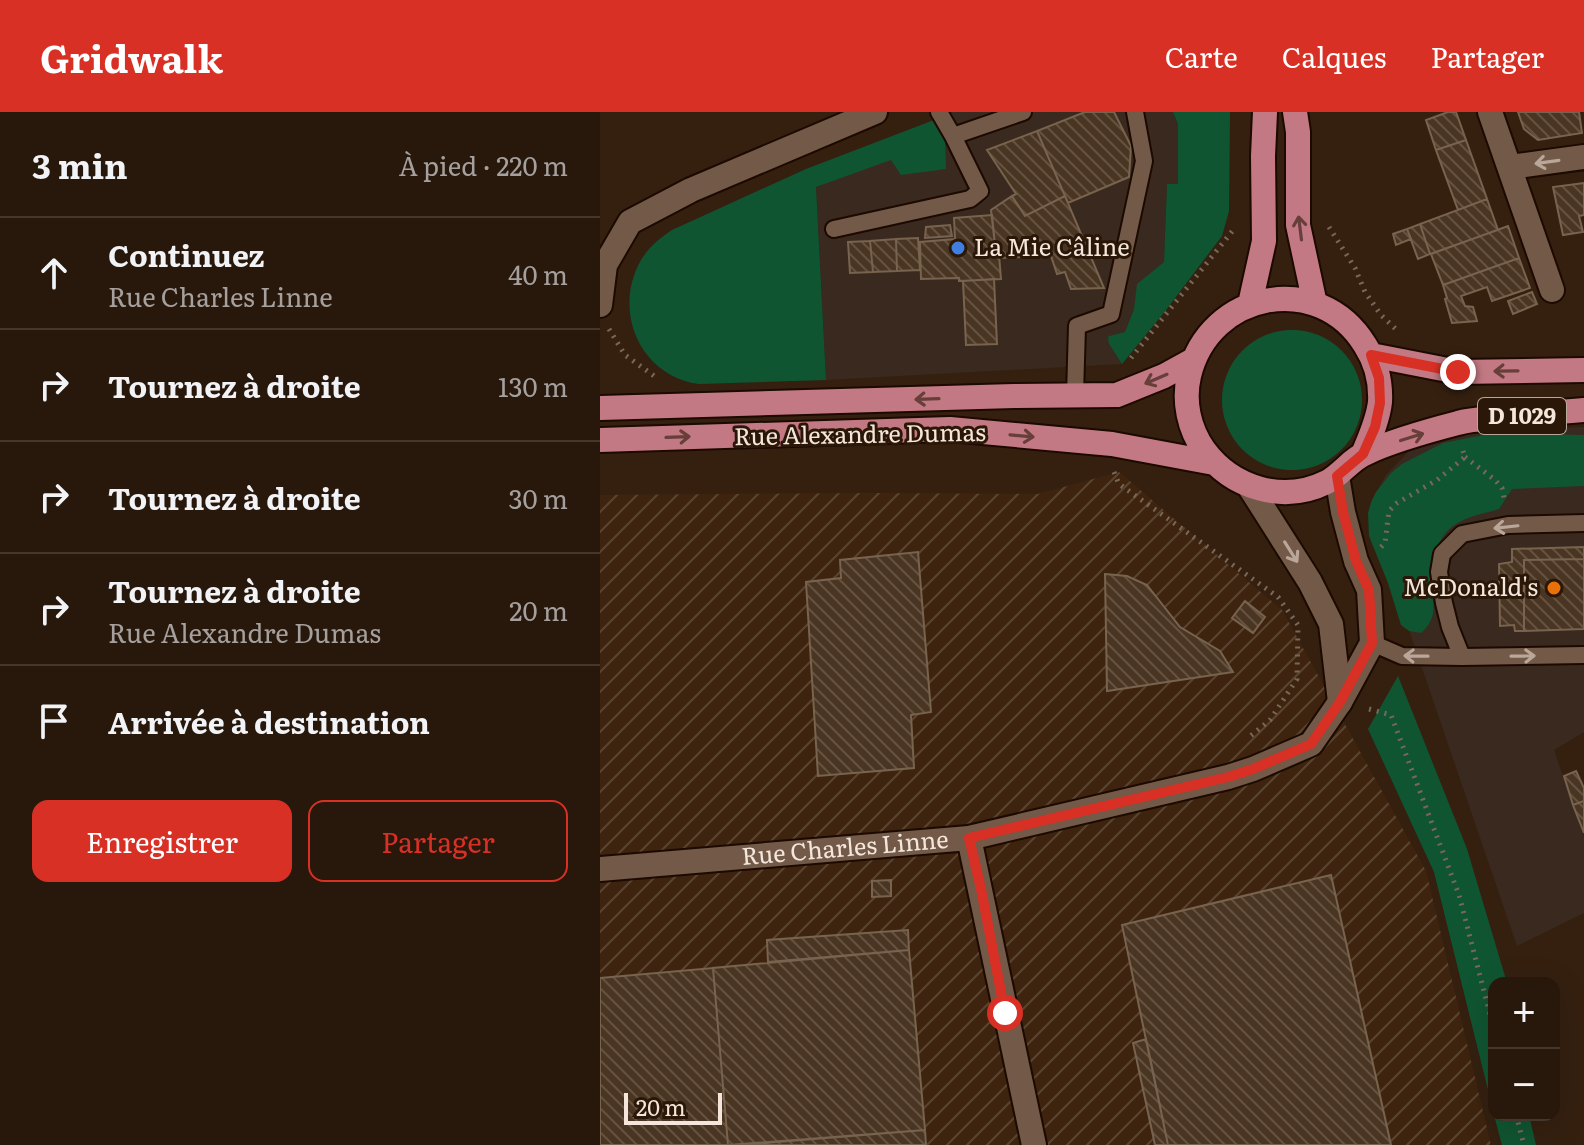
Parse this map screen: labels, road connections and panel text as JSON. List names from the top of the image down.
{
  "streets": {
    "main road": ["D 1029", "Rue Alexandre Dumas"],
    "street": ["Rue Charles Linne"]
  },
  "crossings": [
    ["D 1029", "Rue Alexandre Dumas"]
  ],
  "places": ["La Mie Câline", "McDonald's"],
  "scale_bar": "20 m",
  "page": {
    "header": "Gridwalk",
    "nav": ["Carte", "Calques", "Partager"],
    "heading": ["3 min", "À pied · 220 m"],
    "list": [
      ["Continuez", "Rue Charles Linne", "40 m"],
      ["Tournez à droite", "130 m"],
      ["Tournez à droite", "30 m"],
      ["Tournez à droite", "Rue Alexandre Dumas", "20 m"],
      "Arrivée à destination"
    ],
    "buttons": ["Enregistrer", "Partager"],
    "map_buttons": ["+", "−"],
    "scale": "20 m"
  }
}
